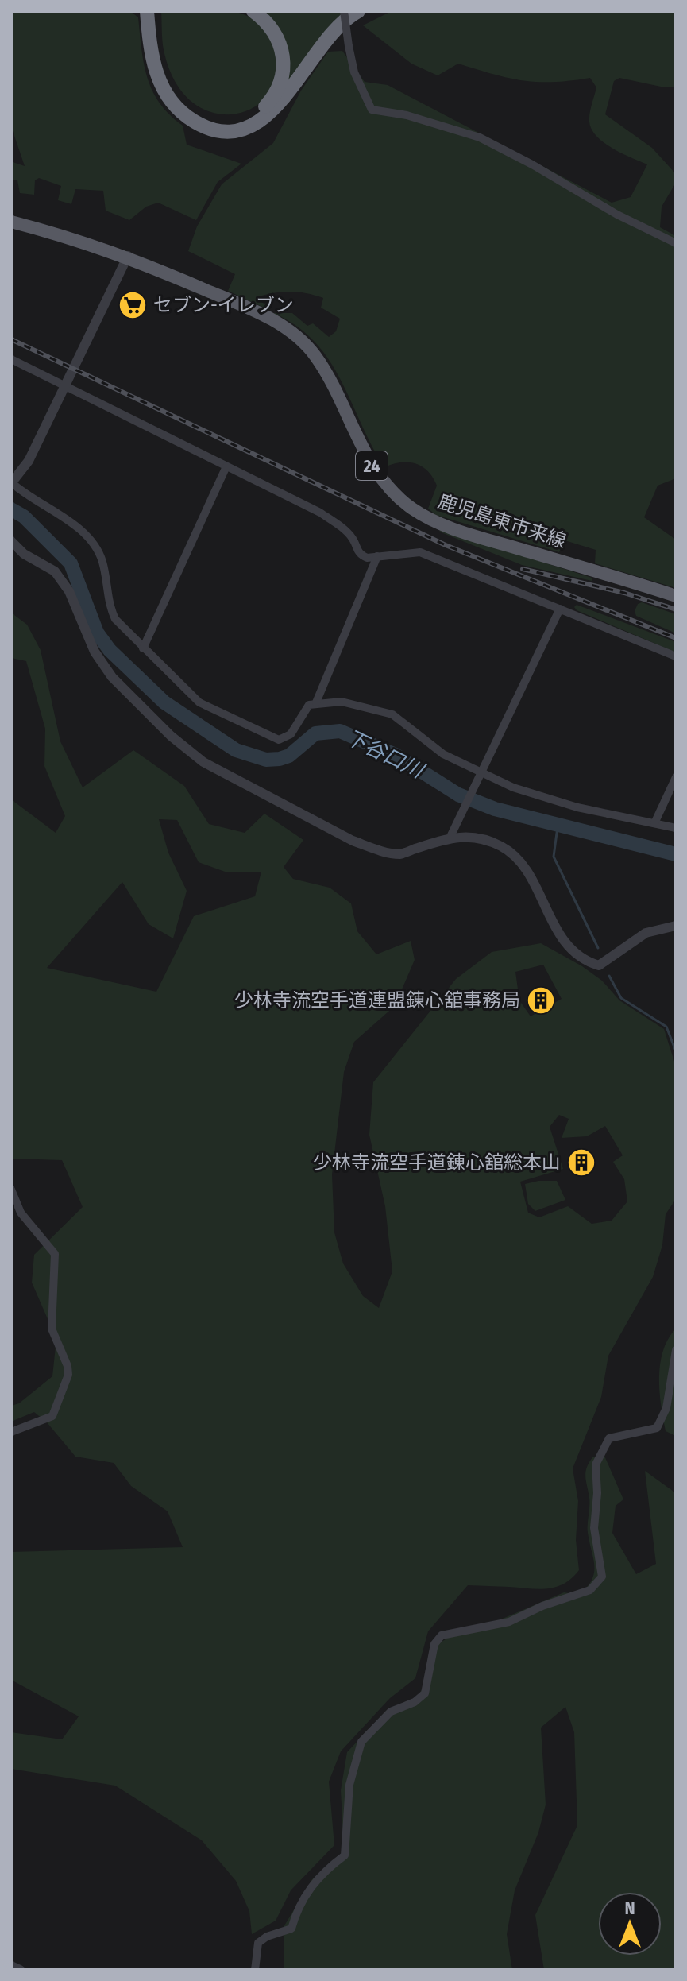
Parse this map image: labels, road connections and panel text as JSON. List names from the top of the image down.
{
  "streets": {
    "main road": ["24", "鹿児島東市来線"]
  },
  "water": ["下谷口川"],
  "places": {
    "supermarket": ["セブン-イレブン"],
    "building": ["少林寺流空手道連盟錬心舘事務局", "少林寺流空手道錬心舘総本山"]
  },
  "north": "top"
}
